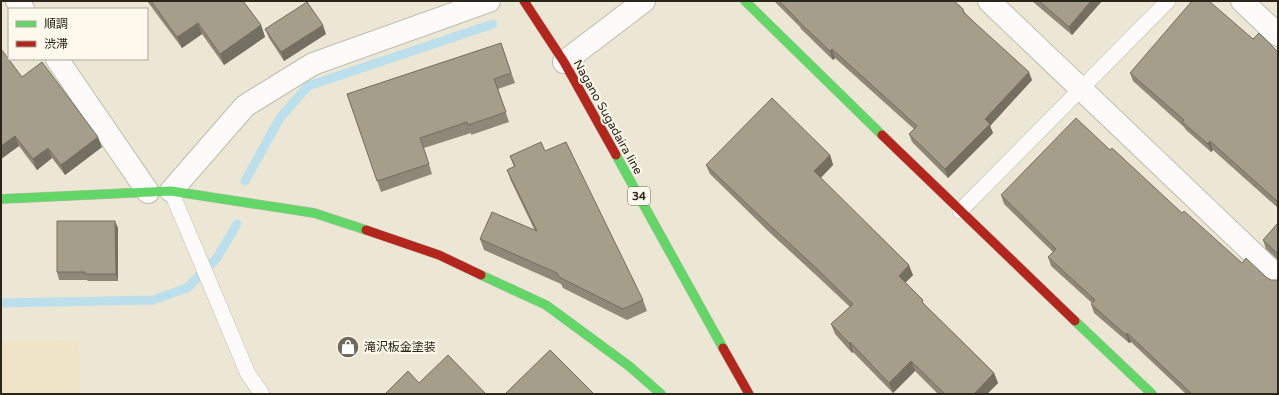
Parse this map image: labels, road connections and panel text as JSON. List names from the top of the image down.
{
  "streets": {
    "street": ["Nagano Sugadaira line", "34"]
  },
  "places": {
    "shop": ["滝沢板金塗装"]
  },
  "legend": ["順調", "渋滞"]
}
